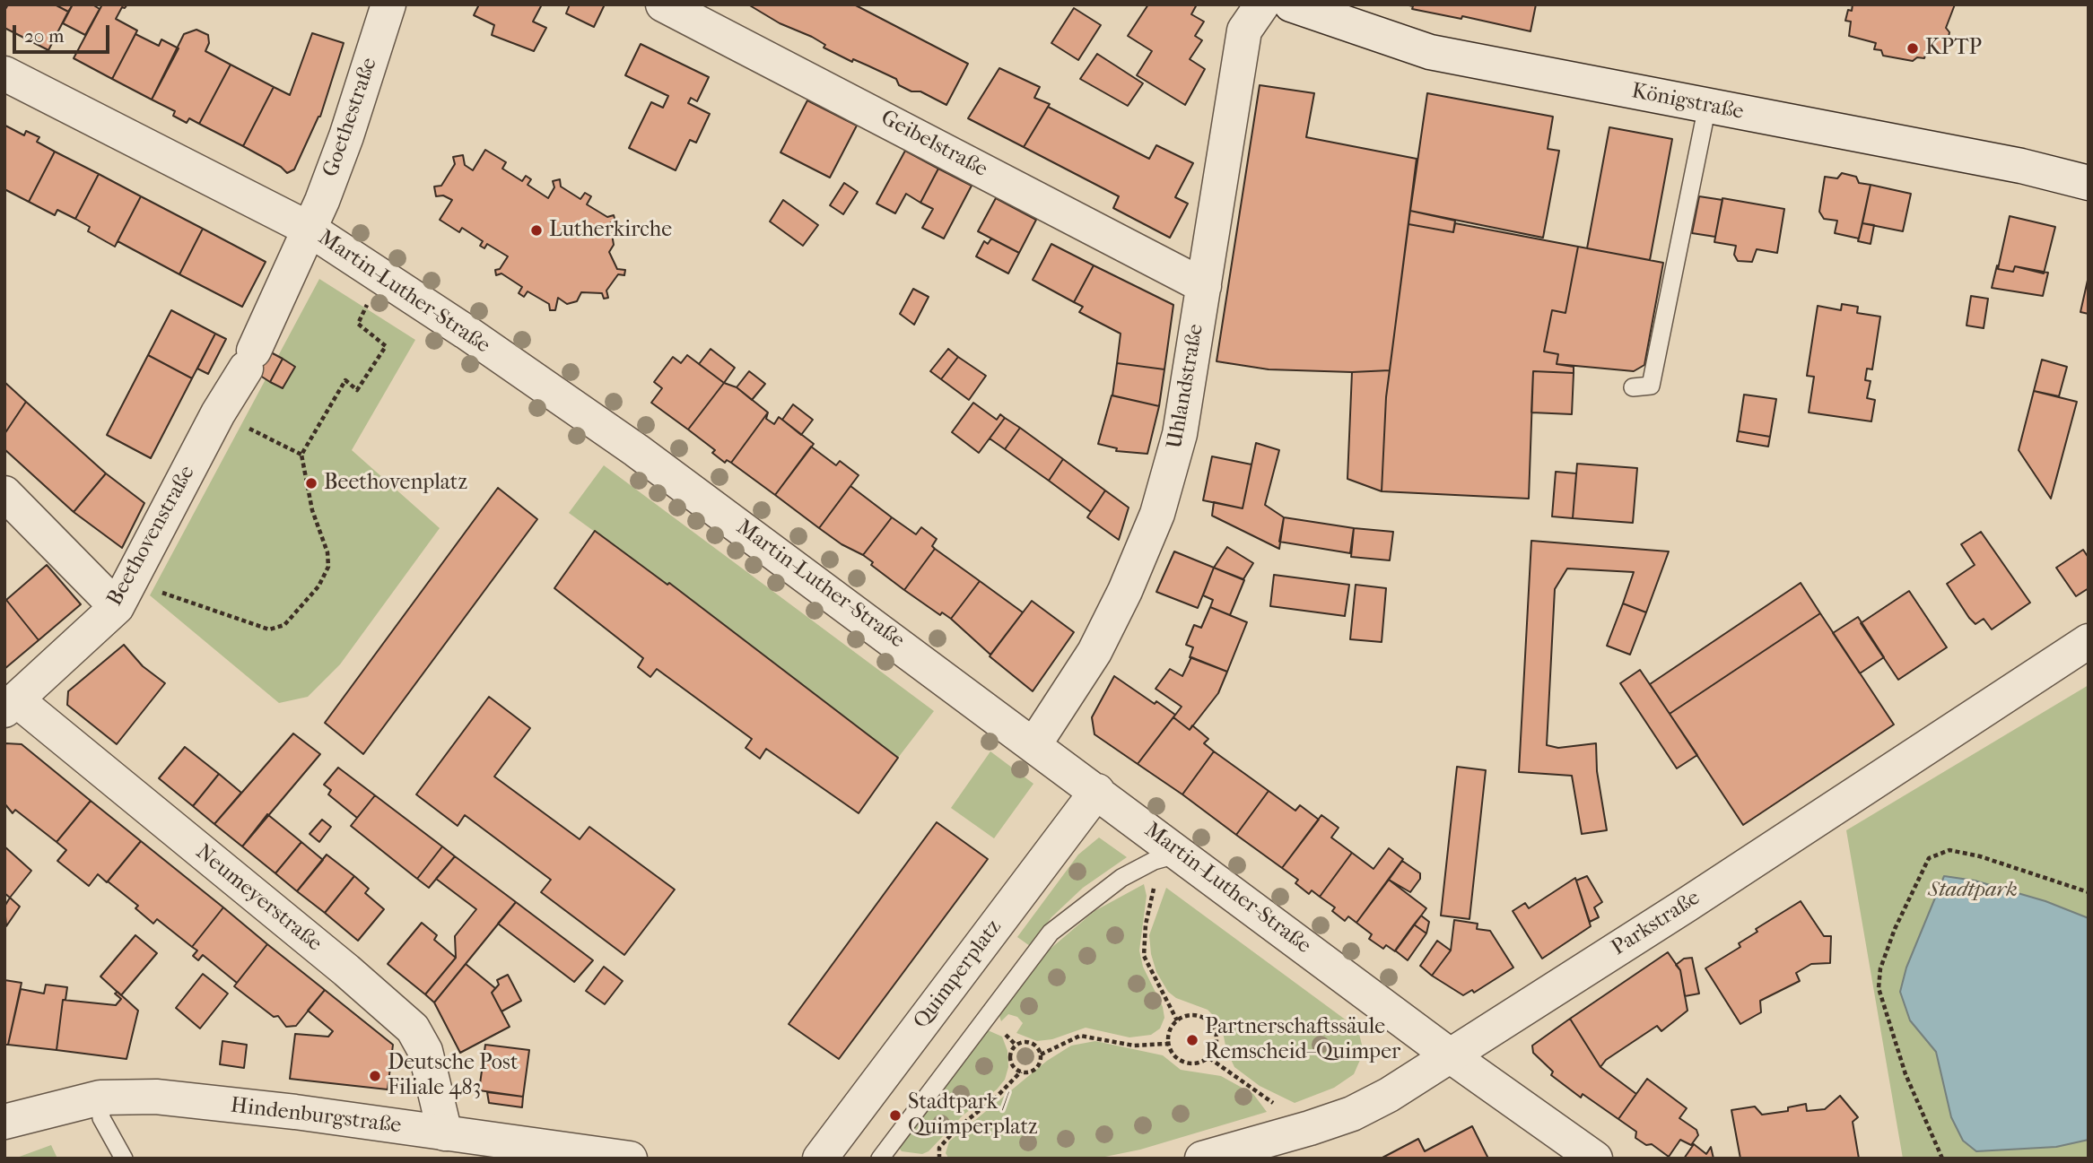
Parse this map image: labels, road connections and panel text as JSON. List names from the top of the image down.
{
  "streets": {
    "street": [
      "Königstraße",
      "Goethestraße",
      "Geibelstraße",
      "Martin-Luther-Straße",
      "Uhlandstraße",
      "Beethovenstraße",
      "Neumeyerstraße",
      "Parkstraße",
      "Quimperplatz",
      "Hindenburgstraße"
    ]
  },
  "crossings": [
    ["Goethestraße", "Martin-Luther-Straße"],
    ["Goethestraße", "Beethovenstraße"],
    ["Geibelstraße", "Uhlandstraße"],
    ["Martin-Luther-Straße", "Uhlandstraße"],
    ["Martin-Luther-Straße", "Beethovenstraße"],
    ["Martin-Luther-Straße", "Parkstraße"],
    ["Martin-Luther-Straße", "Quimperplatz"],
    ["Beethovenstraße", "Neumeyerstraße"],
    ["Neumeyerstraße", "Hindenburgstraße"]
  ],
  "parks": ["Stadtpark"],
  "places": [
    "KPTP",
    "Lutherkirche",
    "Beethovenplatz",
    "Partnerschaftssäule Remscheid–Quimper",
    "Deutsche Post Filiale 483",
    "Stadtpark / Quimperplatz"
  ],
  "scale_bar": "20 m"
}
